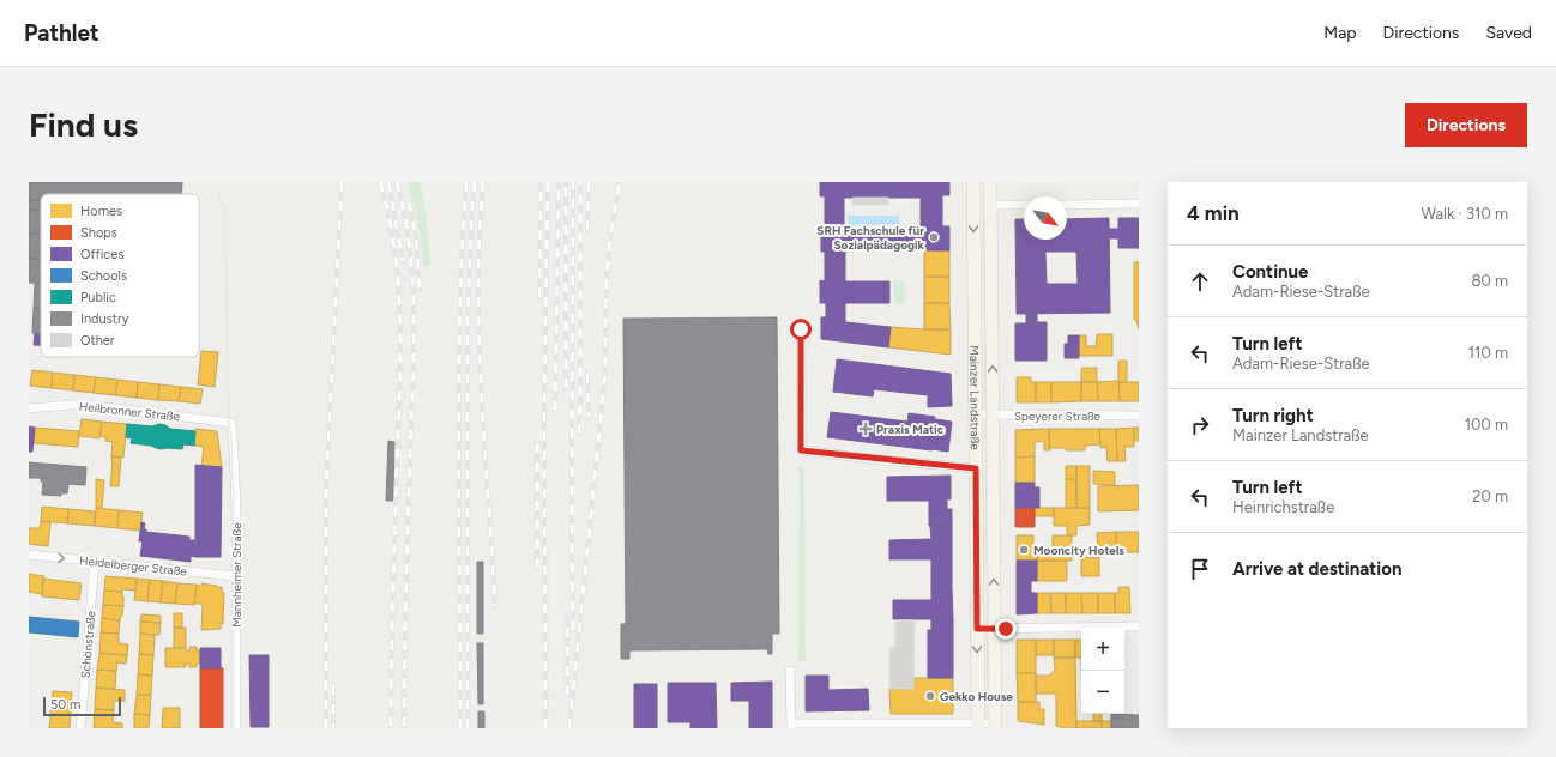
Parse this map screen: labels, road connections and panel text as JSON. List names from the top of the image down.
{
  "streets": {
    "main road": ["Mainzer Landstraße"],
    "street": [
      "Heilbronner Straße",
      "Speyerer Straße",
      "Heidelberger Straße",
      "Mannheimer Straße",
      "Schönstraße"
    ]
  },
  "crossings": [
    ["Mainzer Landstraße", "Speyerer Straße"],
    ["Heilbronner Straße", "Mannheimer Straße"],
    ["Heidelberger Straße", "Mannheimer Straße"],
    ["Heidelberger Straße", "Schönstraße"]
  ],
  "places": {
    "other": ["SRH Fachschule für Sozialpädagogik", "Mooncity Hotels", "Gekko House"],
    "health": ["Praxis Matic"]
  },
  "legend": [
    "Homes",
    "Shops",
    "Offices",
    "Schools",
    "Public",
    "Industry",
    "Other"
  ],
  "scale_bar": "50 m",
  "north": "bottom right",
  "page": {
    "header": "Pathlet",
    "nav": ["Map", "Directions", "Saved"],
    "buttons": "Directions",
    "title": "Find us",
    "heading": ["4 min", "Walk · 310 m"],
    "list": [
      ["Continue", "Adam-Riese-Straße", "80 m"],
      ["Turn left", "Adam-Riese-Straße", "110 m"],
      ["Turn right", "Mainzer Landstraße", "100 m"],
      ["Turn left", "Heinrichstraße", "20 m"],
      "Arrive at destination"
    ],
    "map_buttons": ["+", "−"],
    "scale": "50 m"
  }
}
